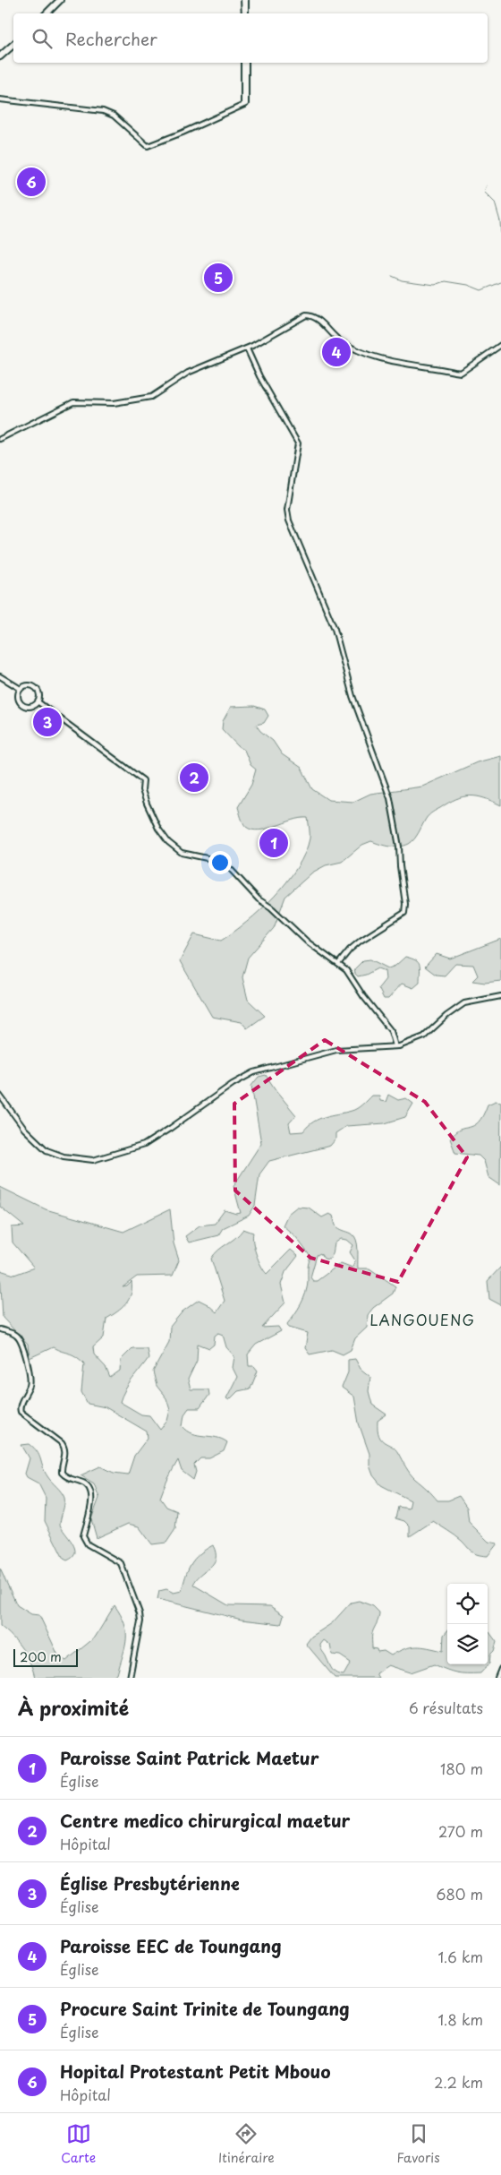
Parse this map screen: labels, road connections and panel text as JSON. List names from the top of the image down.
{
  "districts": ["LANGOUENG"],
  "scale_bar": "200 m",
  "page": {
    "search": "Rechercher",
    "pins": [
      "6",
      "5",
      "4",
      "3",
      "2",
      "1"
    ],
    "scale": "200 m",
    "heading": ["À proximité", "6 résultats"],
    "list": [
      {
        "mark": "1",
        "name": "Paroisse Saint Patrick Maetur",
        "note": "Église",
        "value": "180 m"
      },
      {
        "mark": "2",
        "name": "Centre medico chirurgical maetur",
        "note": "Hôpital",
        "value": "270 m"
      },
      {
        "mark": "3",
        "name": "Église Presbytérienne",
        "note": "Église",
        "value": "680 m"
      },
      {
        "mark": "4",
        "name": "Paroisse EEC de Toungang",
        "note": "Église",
        "value": "1.6 km"
      },
      {
        "mark": "5",
        "name": "Procure Saint Trinite de Toungang",
        "note": "Église",
        "value": "1.8 km"
      },
      {
        "mark": "6",
        "name": "Hopital Protestant Petit Mbouo",
        "note": "Hôpital",
        "value": "2.2 km"
      }
    ],
    "nav": ["Carte", "Itinéraire", "Favoris"]
  }
}
